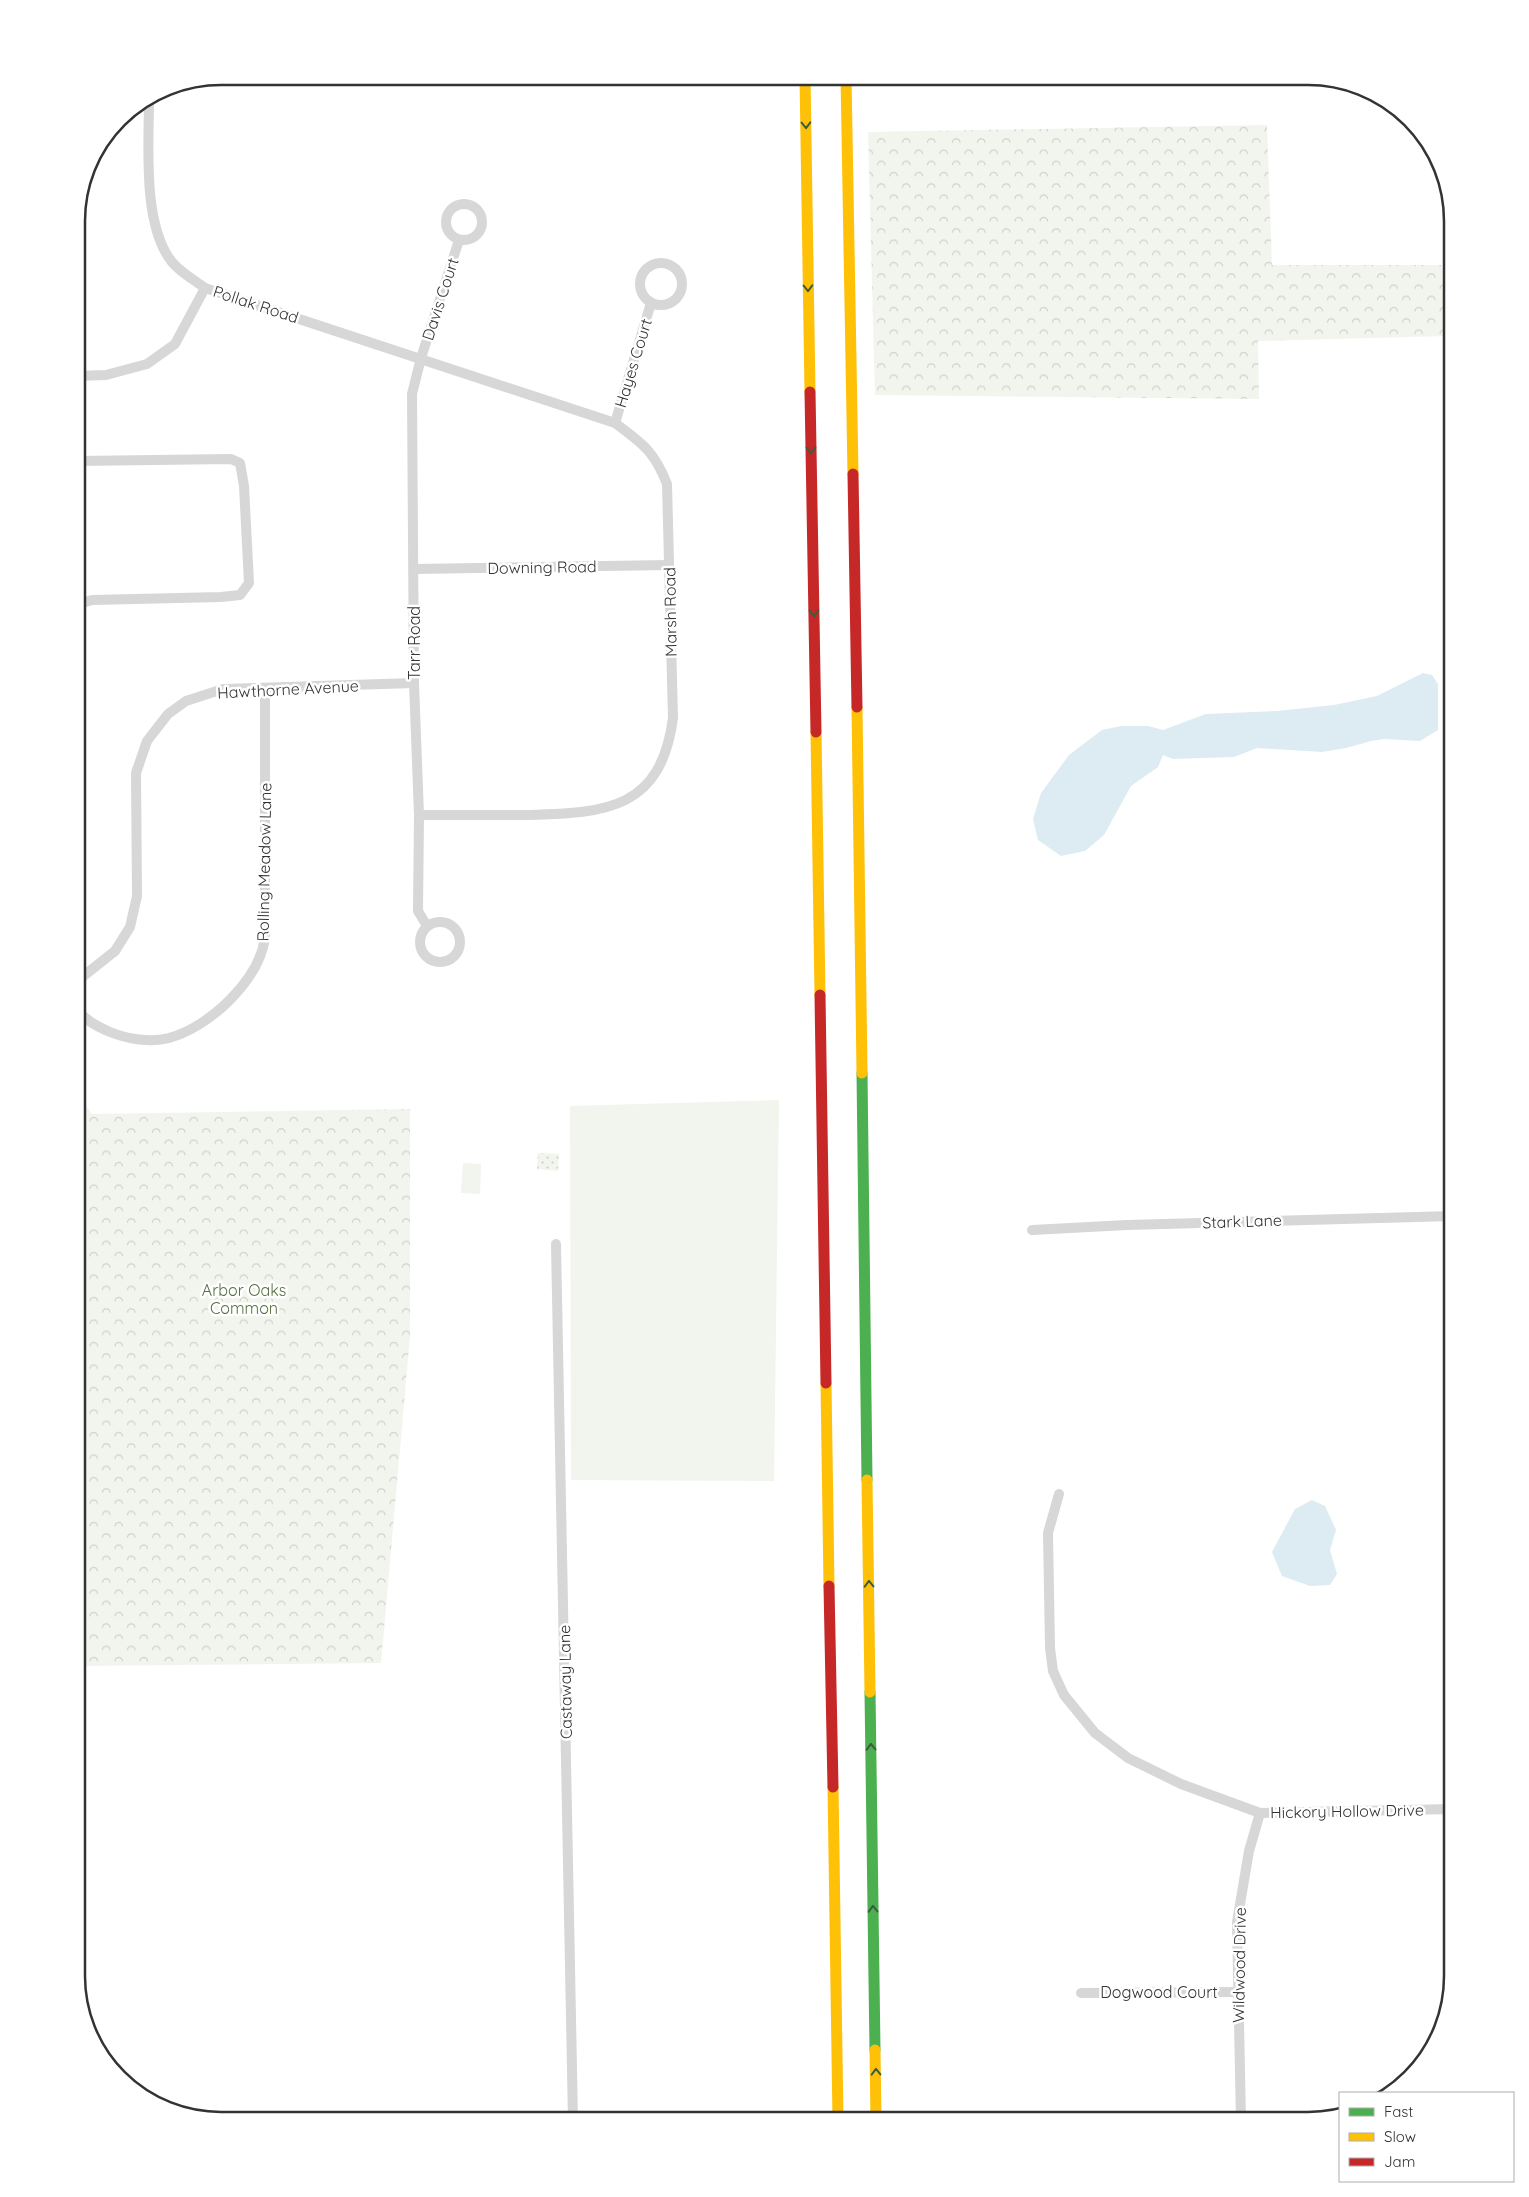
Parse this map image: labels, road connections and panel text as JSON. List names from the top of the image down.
{
  "streets": {
    "street": [
      "Davis Court",
      "Pollak Road",
      "Hayes Court",
      "Downing Road",
      "Marsh Road",
      "Tarr Road",
      "Hawthorne Avenue",
      "Rolling Meadow Lane",
      "Stark Lane",
      "Castaway Lane",
      "Hickory Hollow Drive",
      "Wildwood Drive",
      "Dogwood Court"
    ]
  },
  "crossings": [
    ["Davis Court", "Pollak Road"],
    ["Davis Court", "Marsh Road"],
    ["Davis Court", "Tarr Road"],
    ["Pollak Road", "Marsh Road"],
    ["Pollak Road", "Tarr Road"],
    ["Hayes Court", "Marsh Road"],
    ["Downing Road", "Marsh Road"],
    ["Downing Road", "Tarr Road"],
    ["Marsh Road", "Tarr Road"],
    ["Tarr Road", "Hawthorne Avenue"],
    ["Hawthorne Avenue", "Rolling Meadow Lane"],
    ["Hickory Hollow Drive", "Wildwood Drive"],
    ["Wildwood Drive", "Dogwood Court"]
  ],
  "parks": ["Arbor Oaks Common"],
  "legend": ["Fast", "Slow", "Jam"]
}
